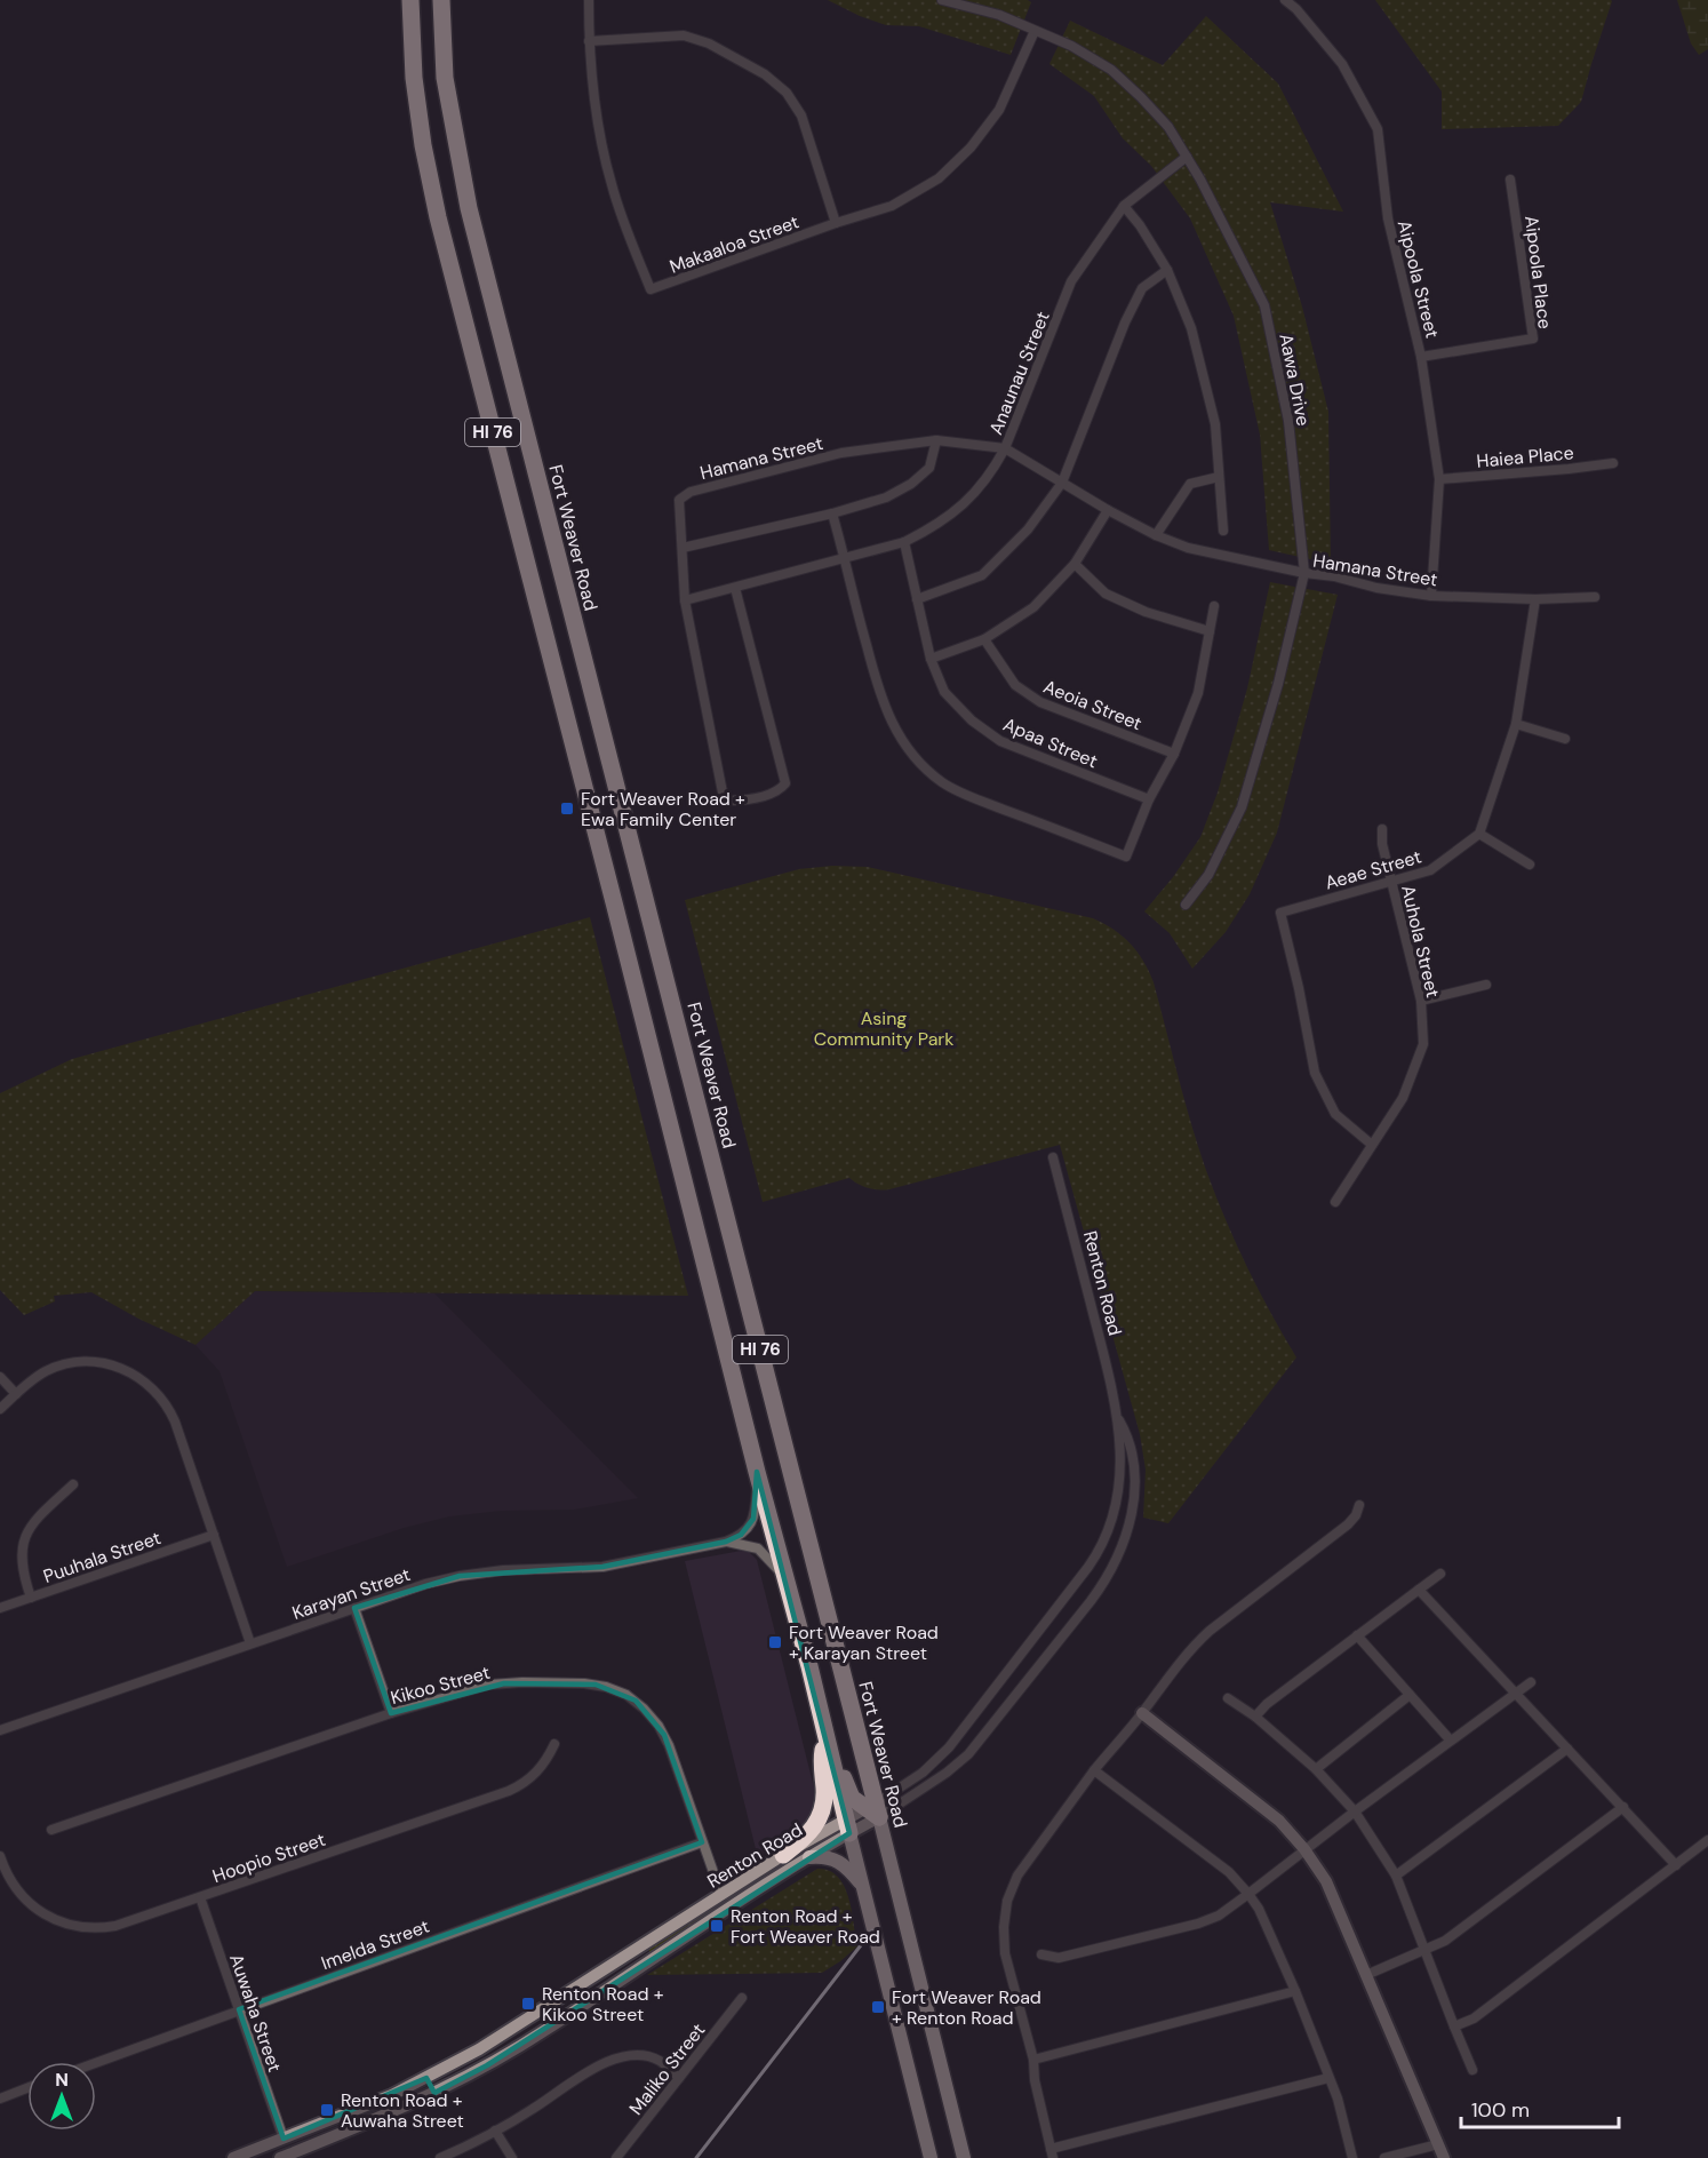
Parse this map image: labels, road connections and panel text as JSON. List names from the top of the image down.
{
  "streets": {
    "highway": ["HI 76", "Fort Weaver Road"],
    "street": [
      "Makaaloa Street",
      "Aipoola Place",
      "Aipoola Street",
      "Anaunau Street",
      "Aawa Drive",
      "Haiea Place",
      "Hamana Street",
      "Aeoia Street",
      "Apaa Street",
      "Aeae Street",
      "Auhola Street",
      "Renton Road",
      "Puuhala Street",
      "Karayan Street",
      "Kikoo Street",
      "Hoopio Street",
      "Imelda Street",
      "Auwaha Street",
      "Maliko Street"
    ]
  },
  "crossings": [
    ["Makaaloa Street", "Aawa Drive"],
    ["Aipoola Place", "Aipoola Street"],
    ["Aipoola Street", "Haiea Place"],
    ["Aipoola Street", "Hamana Street"],
    ["Anaunau Street", "Aawa Drive"],
    ["Anaunau Street", "Hamana Street"],
    ["Anaunau Street", "Apaa Street"],
    ["Aawa Drive", "Hamana Street"],
    ["HI 76", "Renton Road"],
    ["HI 76", "Karayan Street"],
    ["Fort Weaver Road", "Renton Road"],
    ["Aeae Street", "Auhola Street"],
    ["Renton Road", "Kikoo Street"],
    ["Renton Road", "Auwaha Street"],
    ["Kikoo Street", "Imelda Street"],
    ["Hoopio Street", "Auwaha Street"],
    ["Imelda Street", "Auwaha Street"]
  ],
  "parks": ["Asing Community Park"],
  "places": {
    "transit": [
      "Fort Weaver Road + Ewa Family Center",
      "Fort Weaver Road + Karayan Street",
      "Renton Road + Fort Weaver Road",
      "Renton Road + Kikoo Street",
      "Fort Weaver Road + Renton Road",
      "Renton Road + Auwaha Street"
    ]
  },
  "scale_bar": "100 m",
  "north": "top"
}
